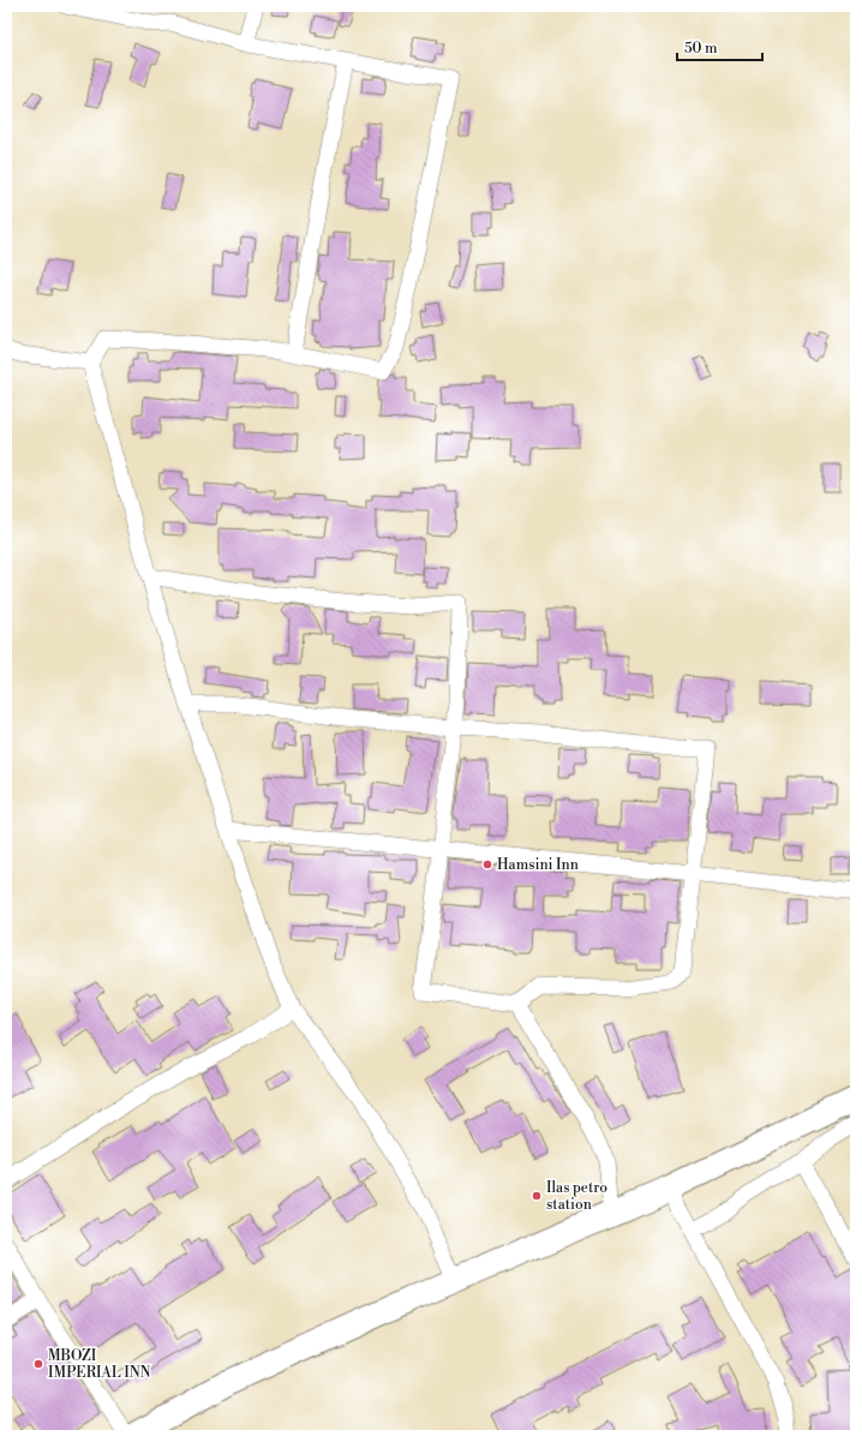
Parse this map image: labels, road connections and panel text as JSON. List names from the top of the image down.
{
  "places": ["Hamsini Inn", "Ilas petro station", "MBOZI IMPERIAL INN"],
  "scale_bar": "50 m"
}
